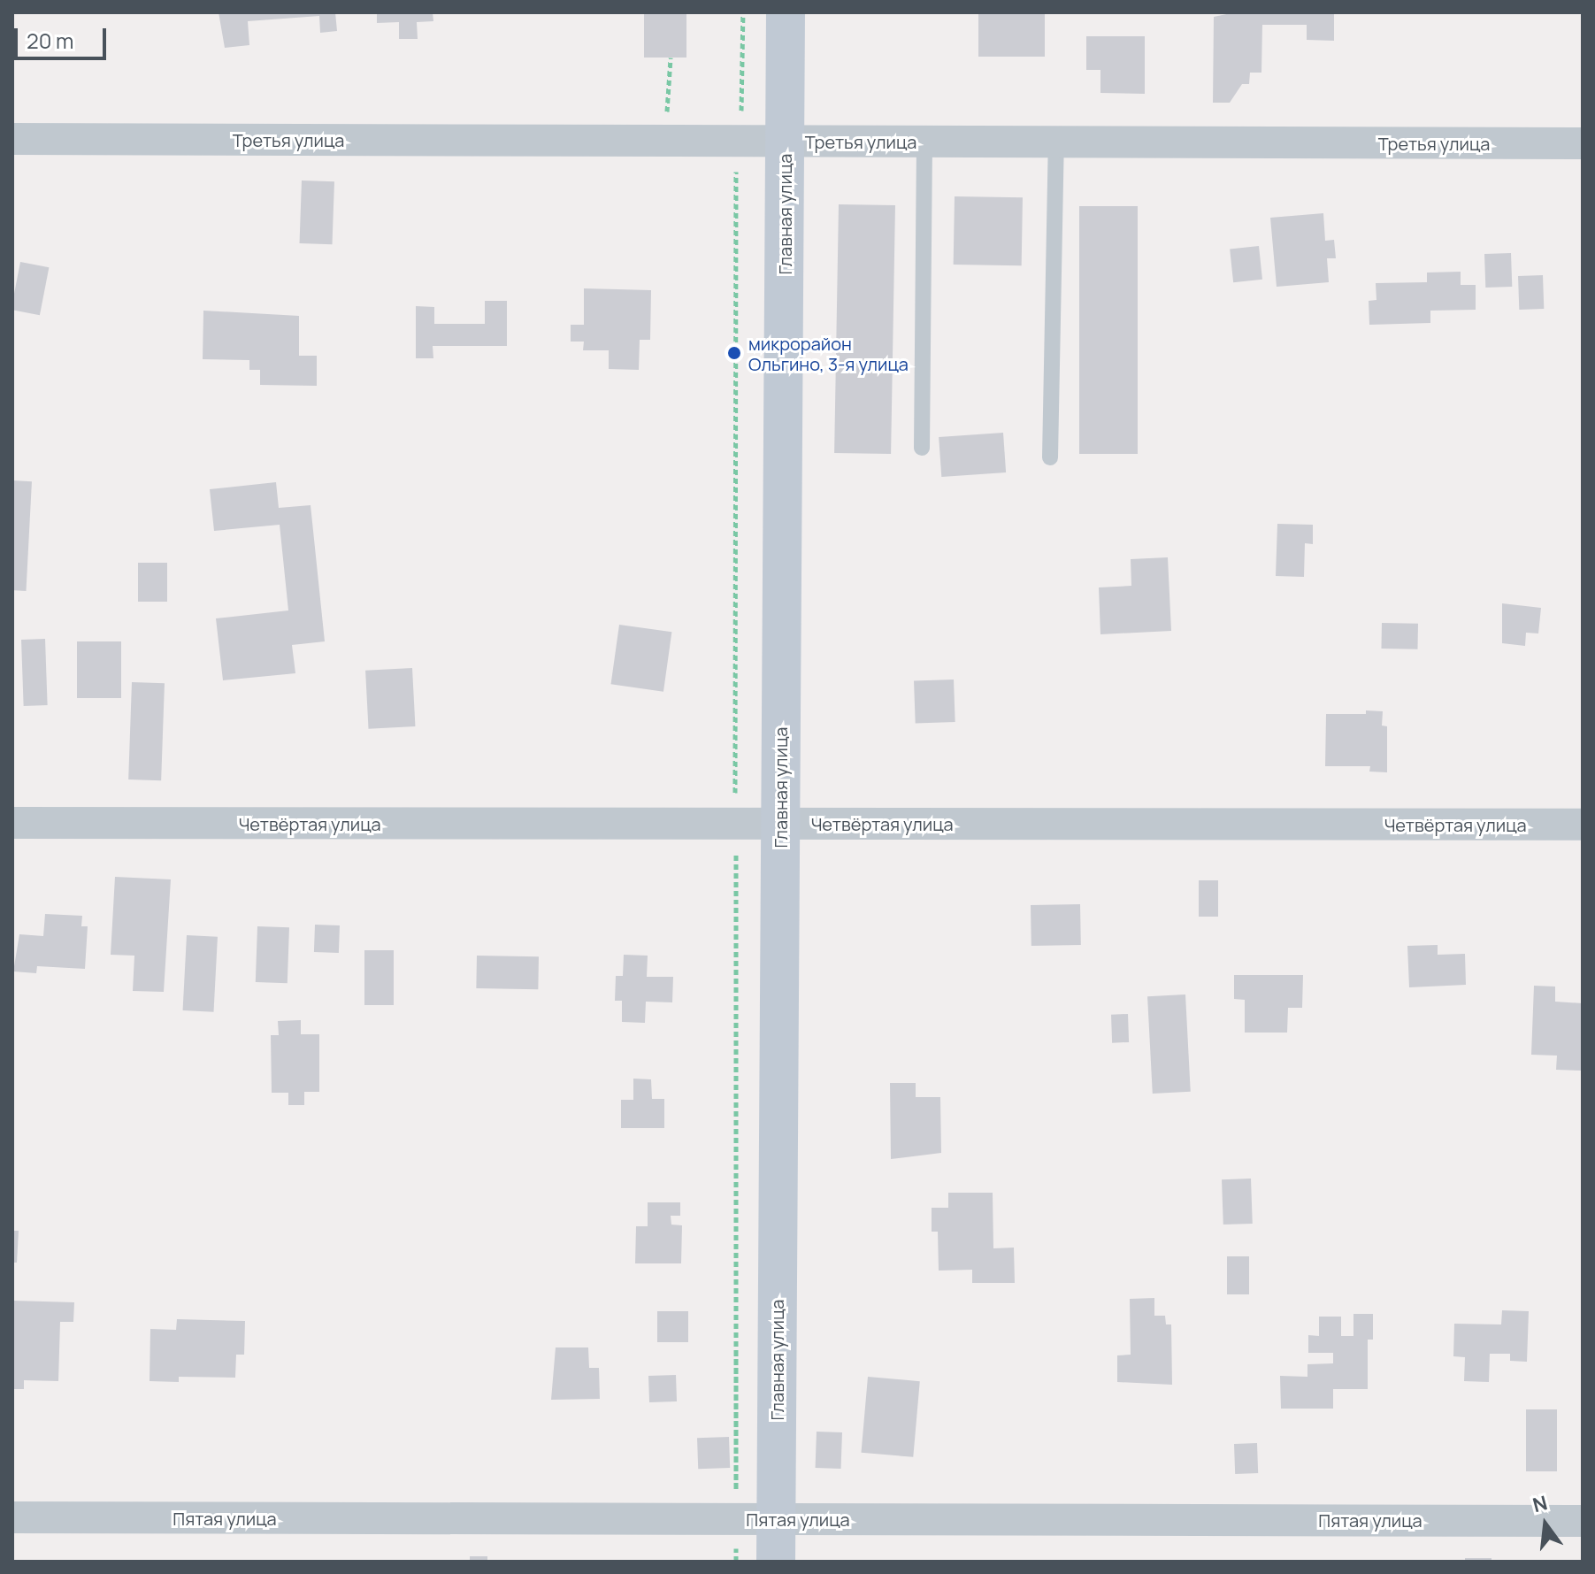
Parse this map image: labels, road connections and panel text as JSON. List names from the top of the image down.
{
  "streets": {
    "street": [
      "Третья улица",
      "Главная улица",
      "Четвёртая улица",
      "Пятая улица"
    ]
  },
  "crossings": [
    ["Третья улица", "Главная улица"],
    ["Главная улица", "Четвёртая улица"],
    ["Главная улица", "Пятая улица"]
  ],
  "places": ["микрорайон Ольгино, 3-я улица"],
  "scale_bar": "20 m",
  "north": "top"
}
